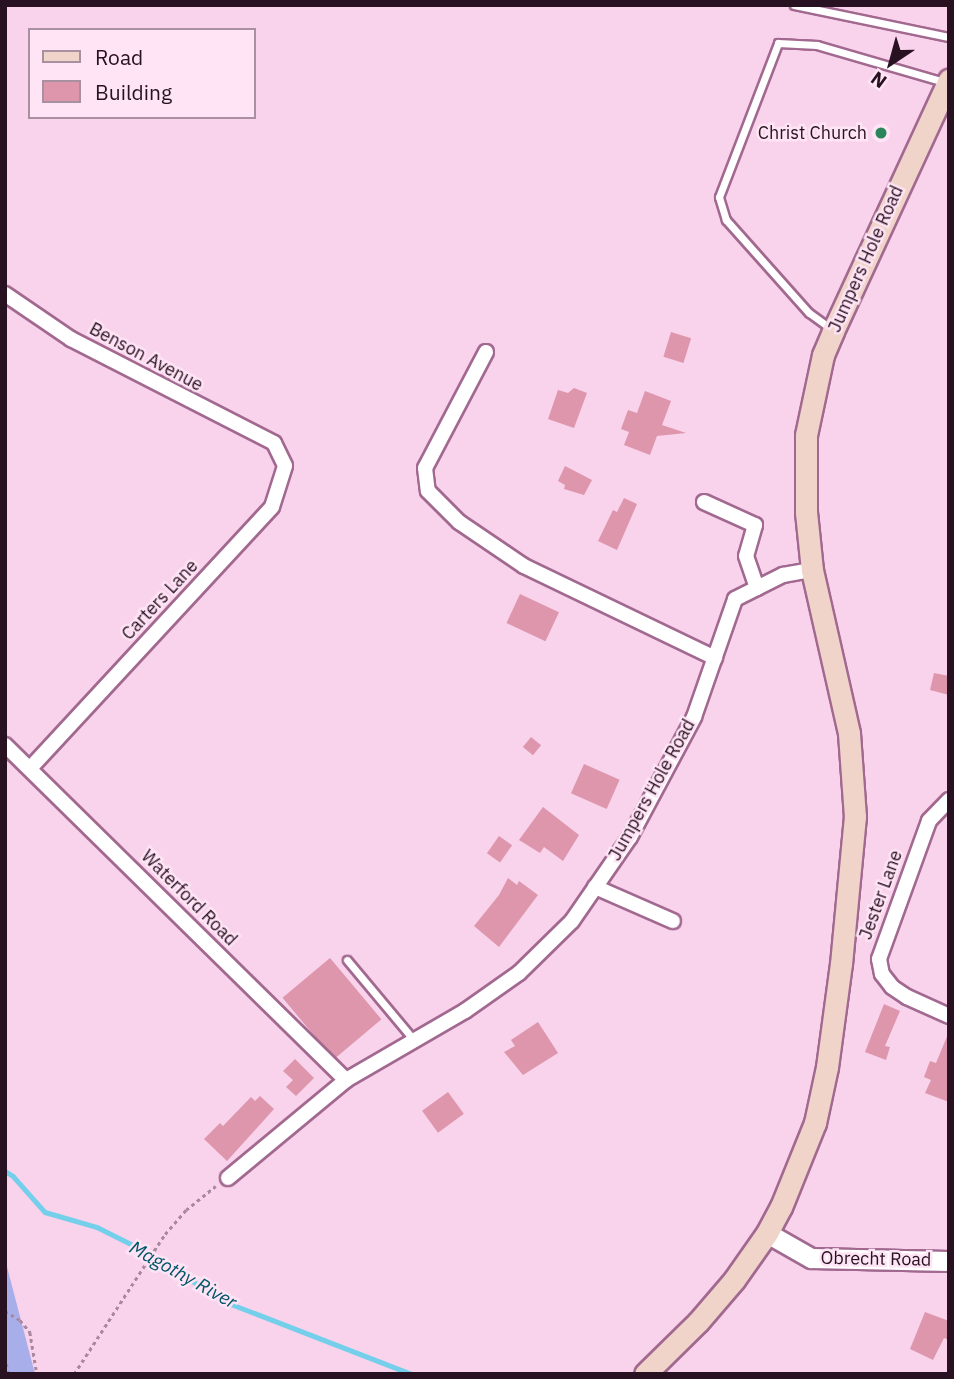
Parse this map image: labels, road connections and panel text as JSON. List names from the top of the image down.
{
  "streets": {
    "main road": ["Jumpers Hole Road"],
    "street": [
      "Benson Avenue",
      "Carters Lane",
      "Jester Lane",
      "Waterford Road",
      "Obrecht Road"
    ]
  },
  "crossings": [
    ["Jumpers Hole Road", "Waterford Road"],
    ["Jumpers Hole Road", "Obrecht Road"],
    ["Benson Avenue", "Carters Lane"],
    ["Carters Lane", "Waterford Road"]
  ],
  "water": ["Magothy River"],
  "places": ["Christ Church"],
  "legend": ["Road", "Building"],
  "north": "bottom left"
}
